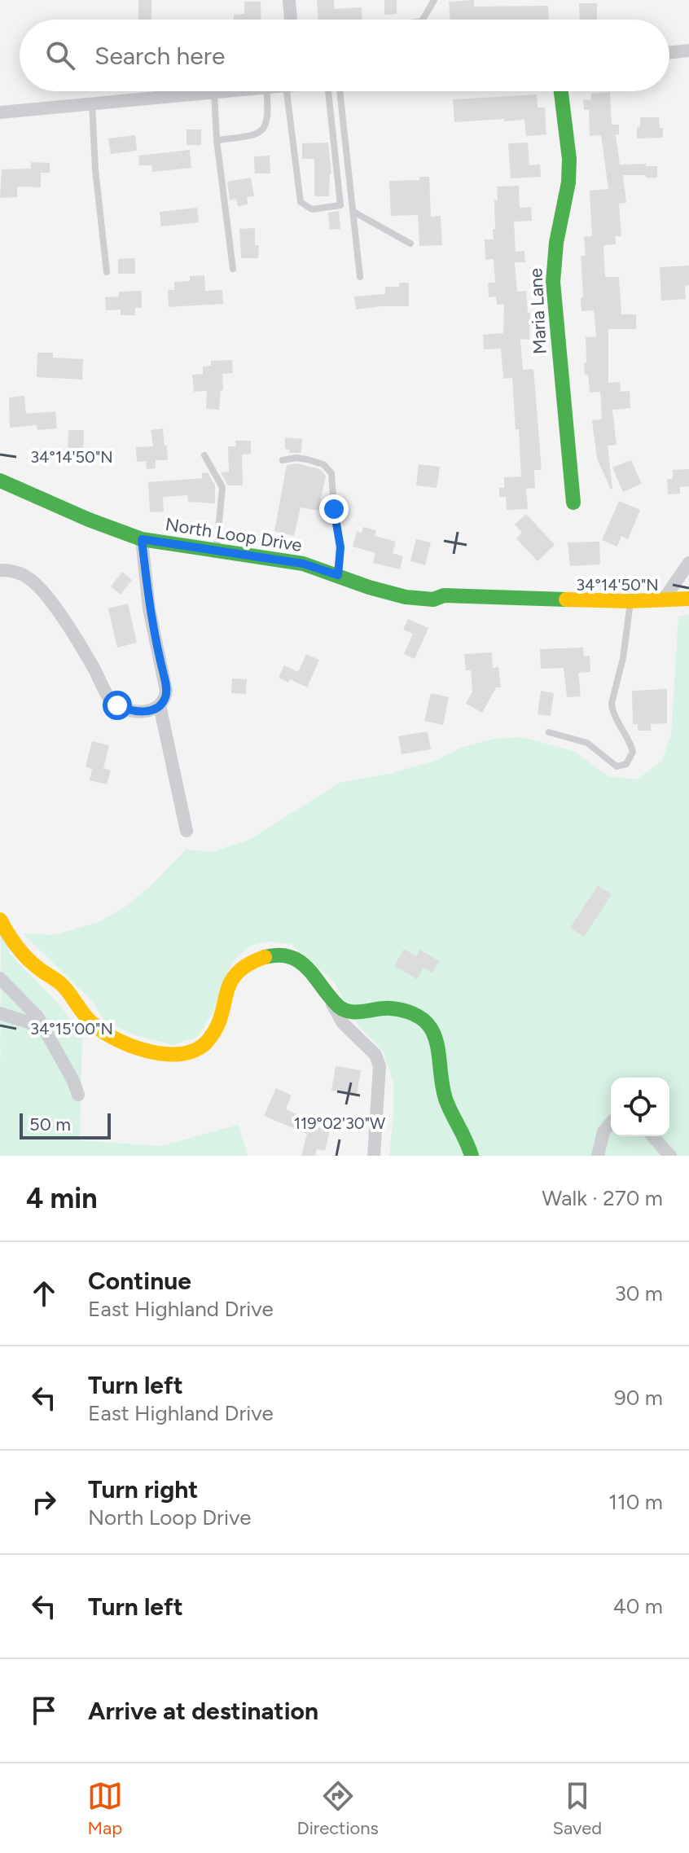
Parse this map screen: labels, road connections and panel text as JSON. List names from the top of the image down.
{
  "streets": {
    "street": ["Maria Lane", "North Loop Drive"]
  },
  "scale_bar": "50 m",
  "page": {
    "search": "Search here",
    "scale": "50 m",
    "heading": ["4 min", "Walk · 270 m"],
    "list": [
      ["Continue", "East Highland Drive", "30 m"],
      ["Turn left", "East Highland Drive", "90 m"],
      ["Turn right", "North Loop Drive", "110 m"],
      ["Turn left", "40 m"],
      "Arrive at destination"
    ],
    "nav": ["Map", "Directions", "Saved"]
  },
  "coordinates": ["34°14'50\"N", "34°15'00\"N", "119°02'30\"W"]
}
